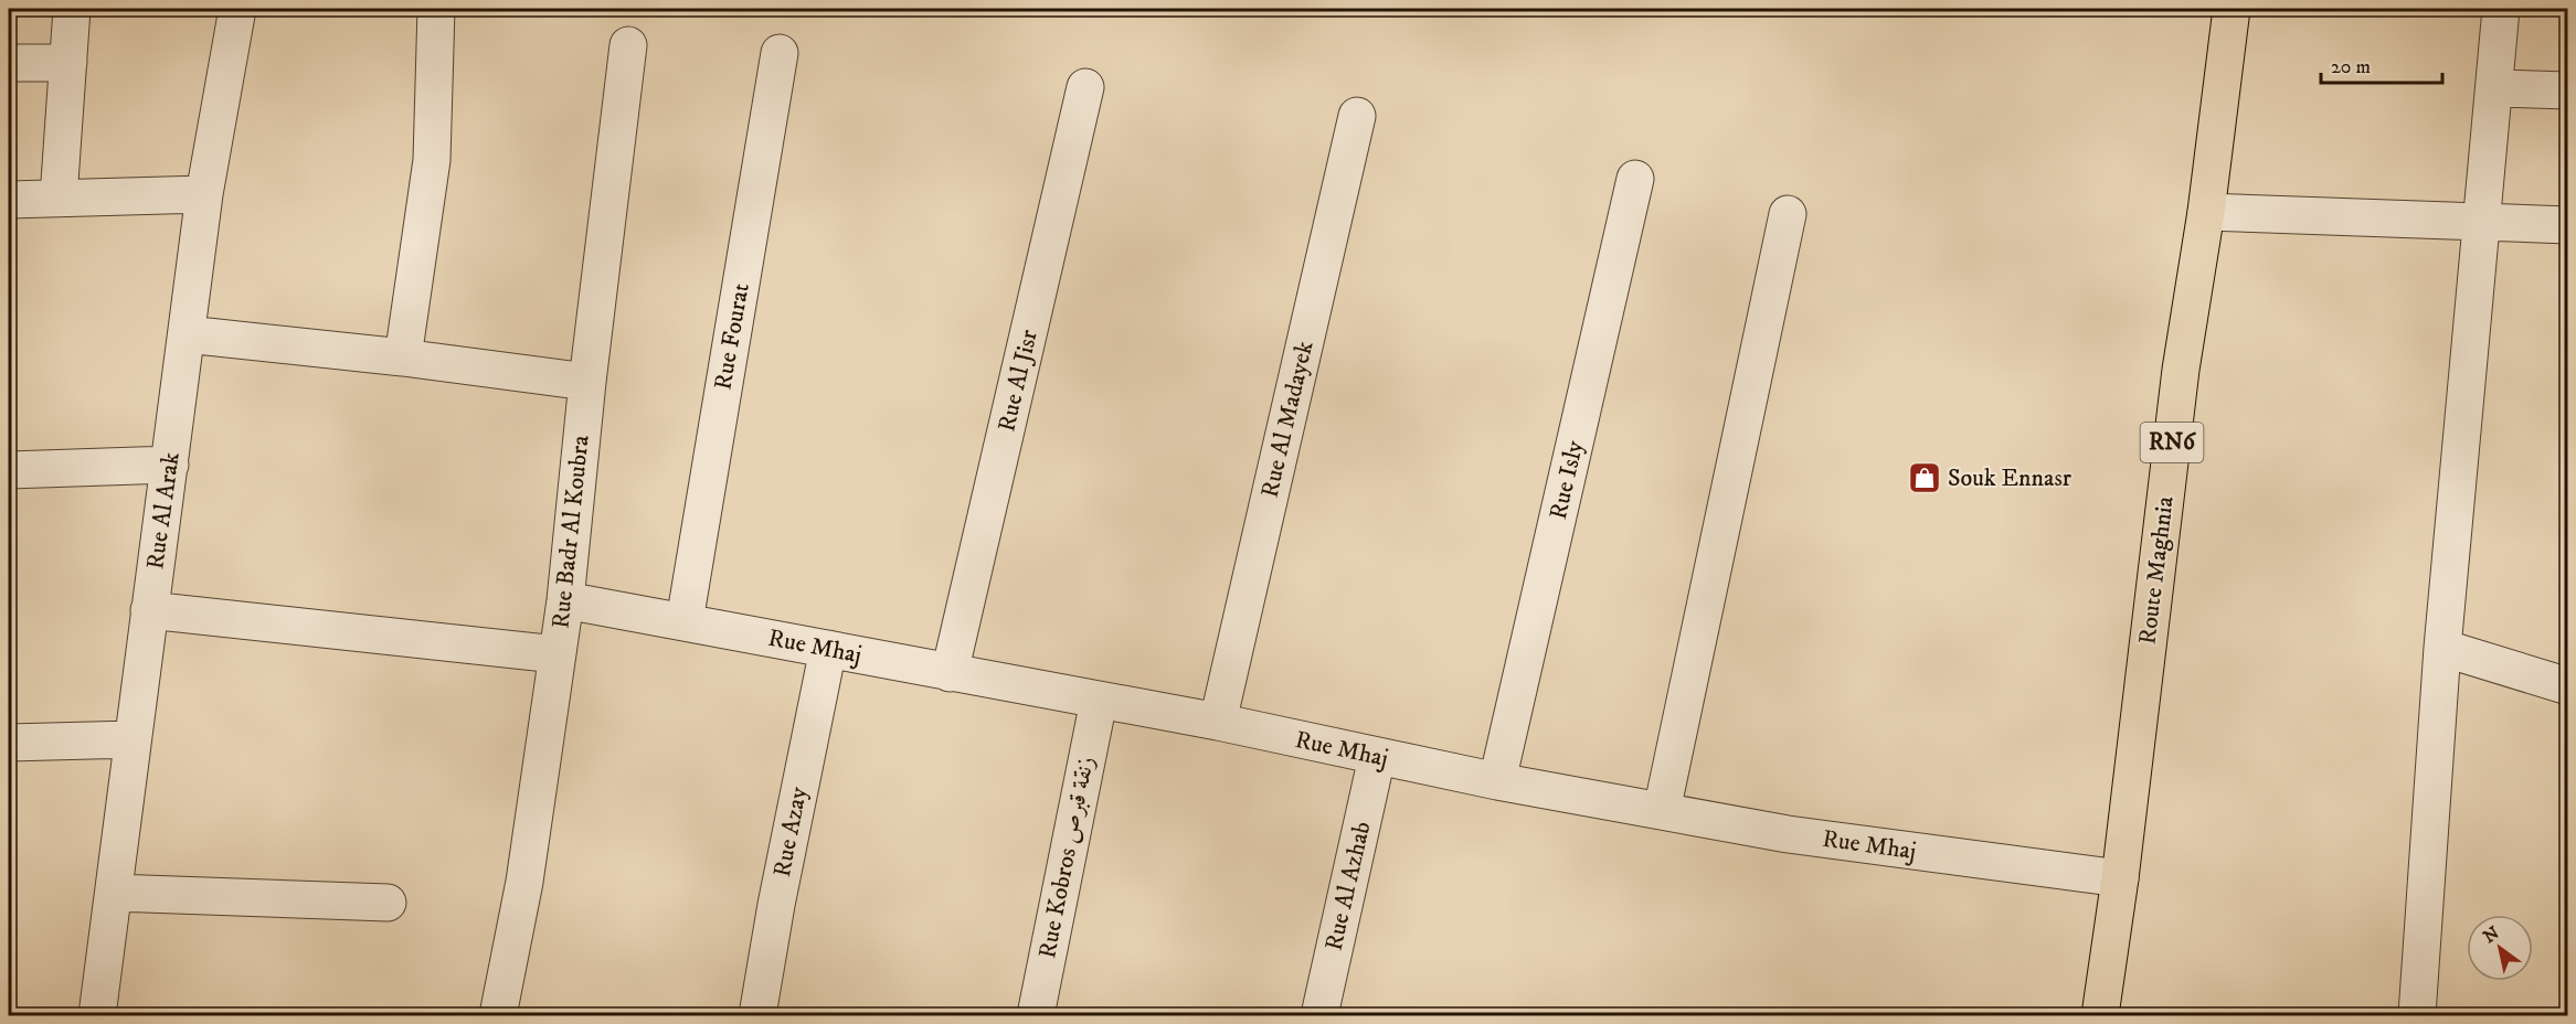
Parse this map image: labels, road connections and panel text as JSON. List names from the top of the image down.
{
  "streets": {
    "main road": ["RN6", "Route Maghnia"],
    "street": [
      "Rue Fourat",
      "Rue Al Jisr",
      "Rue Al Madayek",
      "Rue Isly",
      "Rue Al Arak",
      "Rue Badr Al Koubra",
      "Rue Mhaj",
      "Rue Azay",
      "Rue Kobros زنقة قبرص",
      "Rue Al Azhab"
    ]
  },
  "crossings": [
    ["Rue Fourat", "Rue Mhaj"],
    ["Rue Al Jisr", "Rue Mhaj"],
    ["Rue Al Madayek", "Rue Mhaj"],
    ["Rue Isly", "Rue Mhaj"],
    ["Rue Badr Al Koubra", "Rue Mhaj"],
    ["Route Maghnia", "Rue Mhaj"],
    ["Rue Mhaj", "Rue Azay"],
    ["Rue Mhaj", "Rue Kobros زنقة قبرص"],
    ["Rue Mhaj", "Rue Al Azhab"]
  ],
  "places": {
    "shop": ["Souk Ennasr"]
  },
  "scale_bar": "20 m",
  "north": "top left"
}
